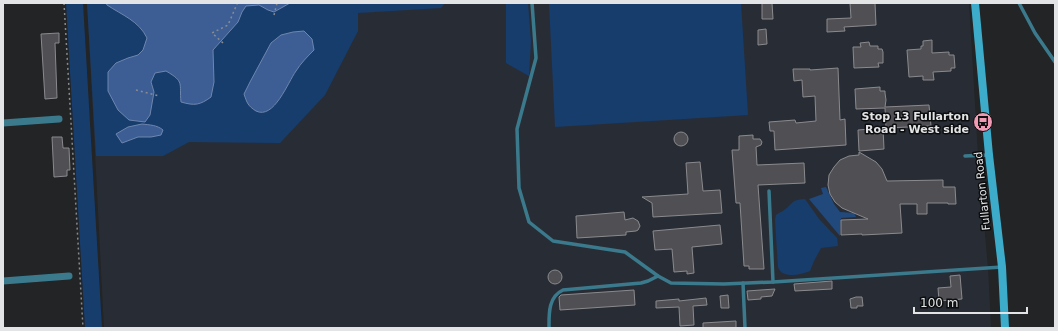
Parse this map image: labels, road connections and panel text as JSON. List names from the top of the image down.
{
  "streets": {
    "main road": ["Fullarton Road"]
  },
  "places": {
    "bus stop": ["Stop 13 Fullarton Road - West side"]
  },
  "scale_bar": "100 m"
}
